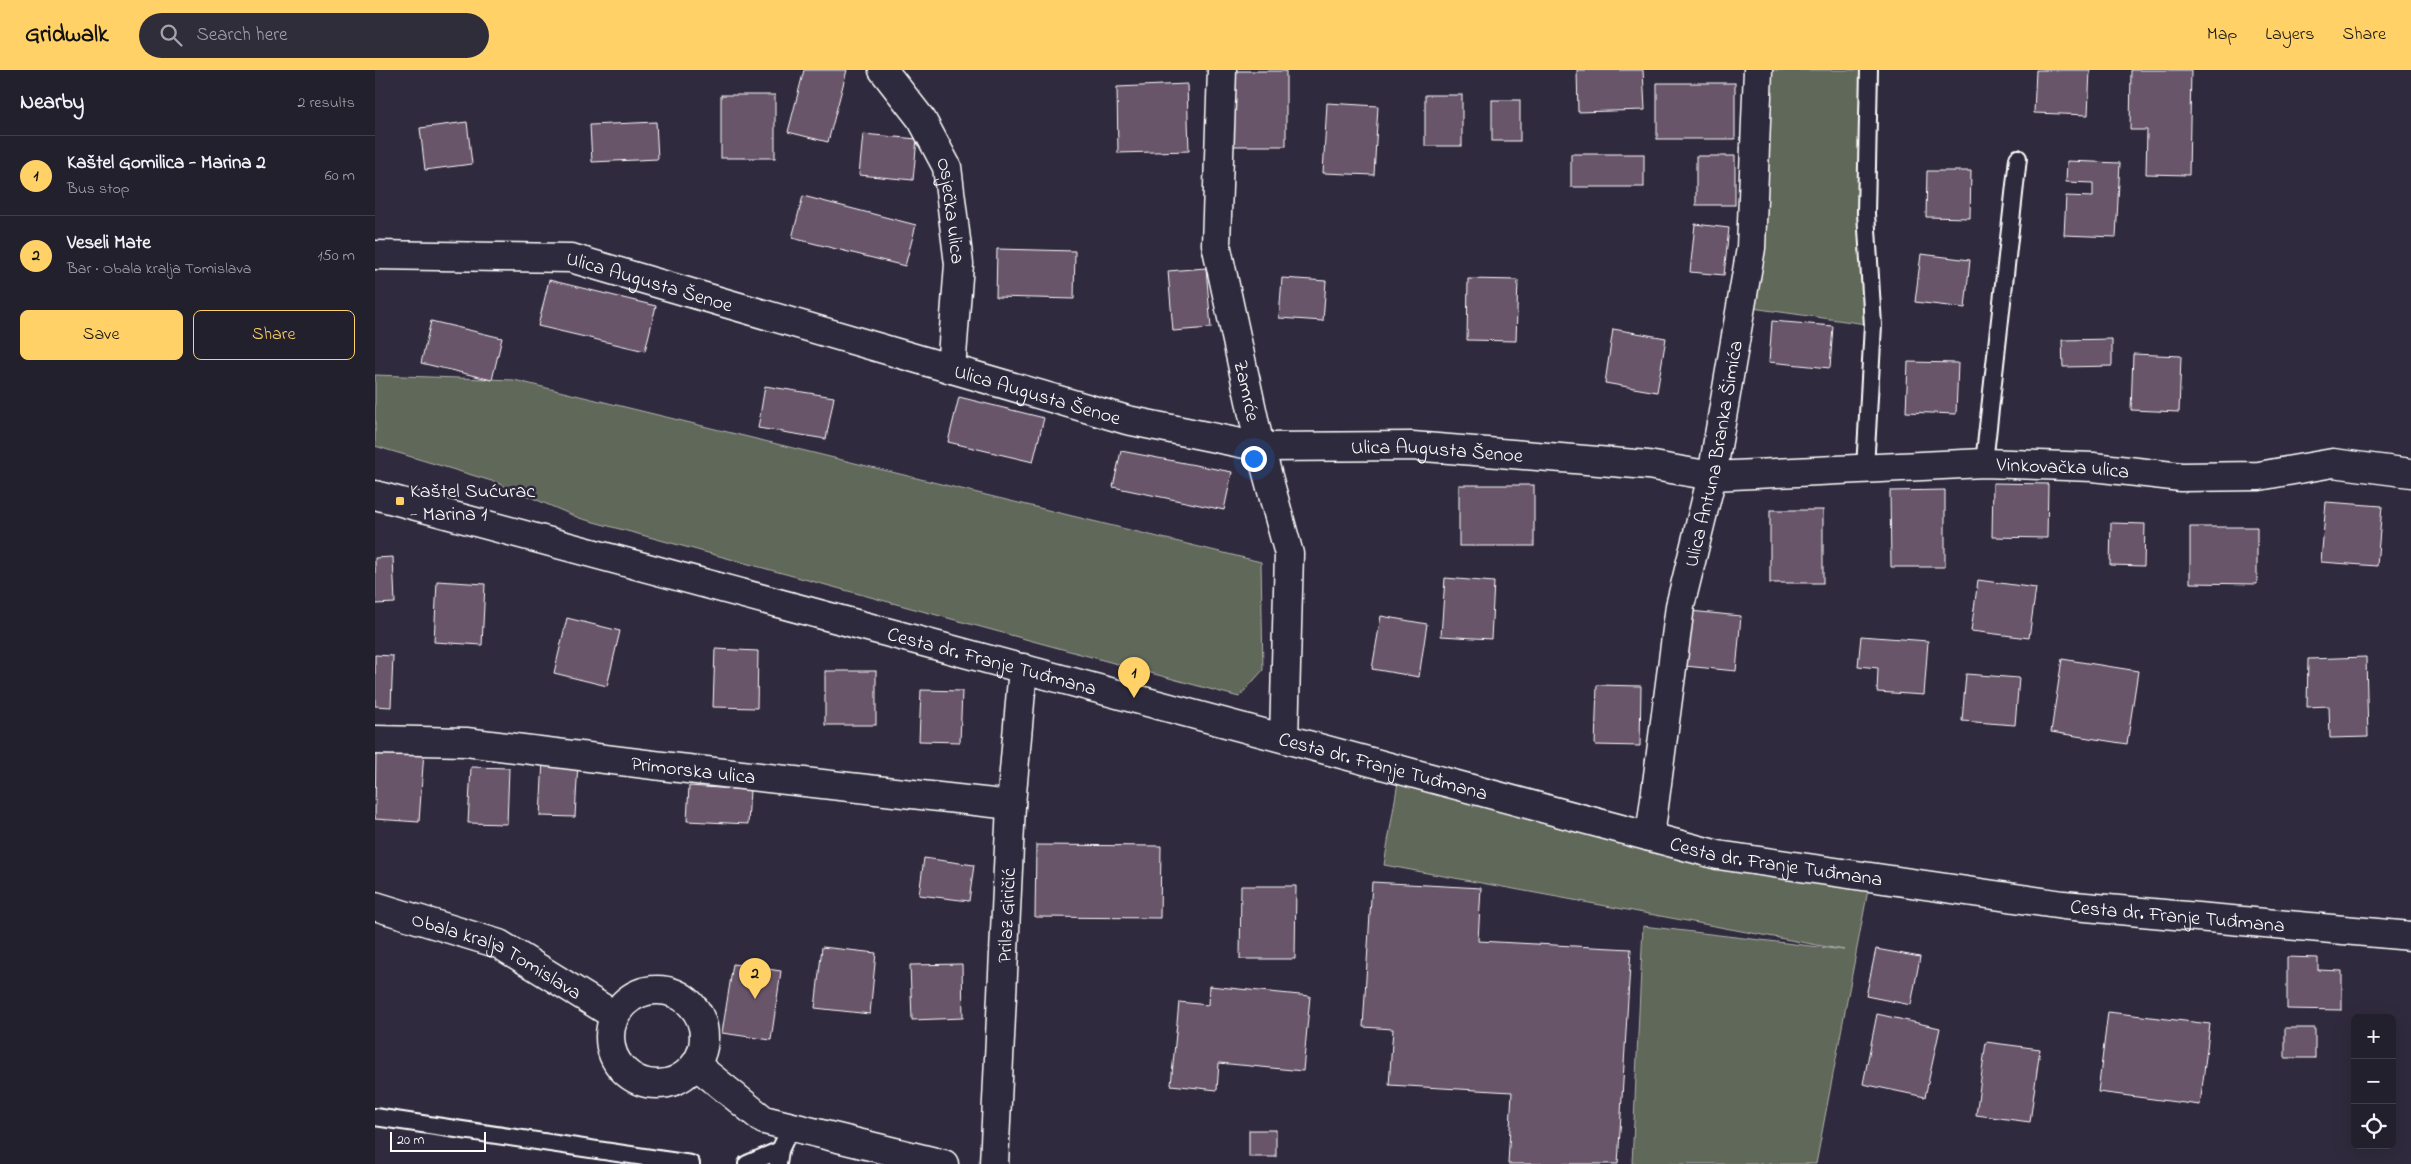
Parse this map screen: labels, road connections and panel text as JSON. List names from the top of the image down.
{
  "streets": {
    "street": [
      "Osječka ulica",
      "Ulica Augusta Šenoe",
      "Zamrće",
      "Ulica Antuna Branka Šimića",
      "Vinkovačka ulica",
      "Cesta dr. Franje Tuđmana",
      "Primorska ulica",
      "Prilaz Giričić",
      "Obala kralja Tomislava"
    ]
  },
  "crossings": [
    ["Osječka ulica", "Ulica Augusta Šenoe"],
    ["Ulica Augusta Šenoe", "Zamrće"],
    ["Ulica Augusta Šenoe", "Ulica Antuna Branka Šimića"],
    ["Ulica Augusta Šenoe", "Vinkovačka ulica"],
    ["Zamrće", "Cesta dr. Franje Tuđmana"],
    ["Ulica Antuna Branka Šimića", "Vinkovačka ulica"],
    ["Ulica Antuna Branka Šimića", "Cesta dr. Franje Tuđmana"],
    ["Cesta dr. Franje Tuđmana", "Prilaz Giričić"],
    ["Primorska ulica", "Prilaz Giričić"]
  ],
  "places": {
    "transit": ["Kaštel Sućurac - Marina 1"]
  },
  "scale_bar": "20 m",
  "page": {
    "header": "Gridwalk",
    "search": "Search here",
    "nav": ["Map", "Layers", "Share"],
    "heading": ["Nearby", "2 results"],
    "list": [
      {
        "mark": "1",
        "name": "Kaštel Gomilica - Marina 2",
        "note": "Bus stop",
        "value": "60 m"
      },
      {
        "mark": "2",
        "name": "Veseli Mate",
        "note": "Bar · Obala kralja Tomislava",
        "value": "150 m"
      }
    ],
    "buttons": ["Save", "Share"],
    "pins": ["1", "2"],
    "map_buttons": ["+", "−"],
    "scale": "20 m"
  }
}
